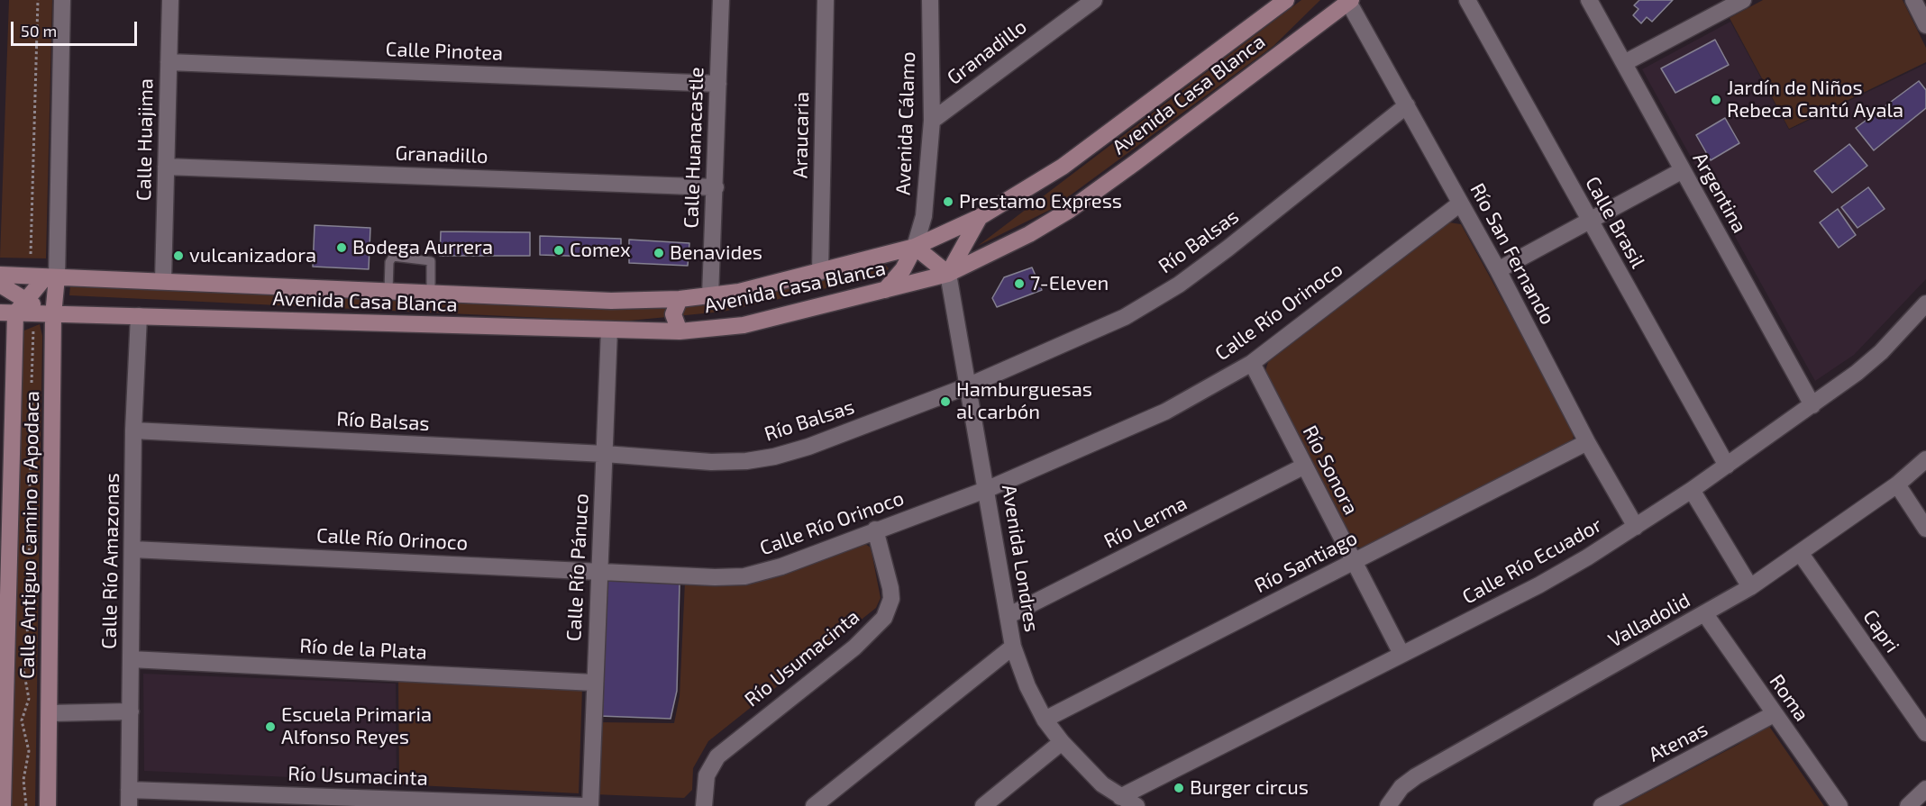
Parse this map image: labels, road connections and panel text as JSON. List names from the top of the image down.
{
  "streets": {
    "street": [
      "Calle Pinotea",
      "Granadillo",
      "Avenida Casa Blanca",
      "Avenida Cálamo",
      "Araucaria",
      "Calle Huajima",
      "Calle Huanacastle",
      "Argentina",
      "Calle Brasil",
      "Río Balsas",
      "Río San Fernando",
      "Calle Río Orinoco",
      "Río Sonora",
      "Río Lerma",
      "Calle Antiguo Camino a Apodaca",
      "Avenida Londres",
      "Calle Río Amazonas",
      "Calle Río Ecuador",
      "Río Santiago",
      "Calle Río Pánuco",
      "Valladolid",
      "Capri",
      "Río de la Plata",
      "Río Usumacinta",
      "Roma",
      "Atenas"
    ]
  },
  "crossings": [
    ["Calle Pinotea", "Calle Huajima"],
    ["Calle Pinotea", "Calle Huanacastle"],
    ["Granadillo", "Avenida Cálamo"],
    ["Granadillo", "Calle Huajima"],
    ["Granadillo", "Calle Huanacastle"],
    ["Avenida Casa Blanca", "Avenida Cálamo"],
    ["Avenida Casa Blanca", "Araucaria"],
    ["Avenida Casa Blanca", "Calle Huajima"],
    ["Avenida Casa Blanca", "Calle Huanacastle"],
    ["Avenida Casa Blanca", "Río San Fernando"],
    ["Avenida Casa Blanca", "Calle Antiguo Camino a Apodaca"],
    ["Avenida Casa Blanca", "Avenida Londres"],
    ["Avenida Casa Blanca", "Calle Río Amazonas"],
    ["Avenida Casa Blanca", "Calle Río Pánuco"],
    ["Argentina", "Calle Río Ecuador"],
    ["Calle Brasil", "Calle Río Ecuador"],
    ["Río Balsas", "Río San Fernando"],
    ["Río Balsas", "Avenida Londres"],
    ["Río Balsas", "Calle Río Amazonas"],
    ["Río Balsas", "Calle Río Pánuco"],
    ["Río San Fernando", "Calle Río Orinoco"],
    ["Río San Fernando", "Calle Río Ecuador"],
    ["Río San Fernando", "Río Santiago"],
    ["Calle Río Orinoco", "Río Sonora"],
    ["Calle Río Orinoco", "Avenida Londres"],
    ["Calle Río Orinoco", "Calle Río Amazonas"],
    ["Calle Río Orinoco", "Calle Río Pánuco"],
    ["Calle Río Orinoco", "Río Usumacinta"],
    ["Río Sonora", "Río Lerma"],
    ["Río Sonora", "Calle Río Ecuador"],
    ["Río Sonora", "Río Santiago"],
    ["Río Lerma", "Avenida Londres"],
    ["Avenida Londres", "Calle Río Ecuador"],
    ["Avenida Londres", "Río Santiago"],
    ["Calle Río Amazonas", "Río de la Plata"],
    ["Calle Río Amazonas", "Río Usumacinta"],
    ["Calle Río Pánuco", "Río de la Plata"],
    ["Valladolid", "Capri"],
    ["Valladolid", "Roma"],
    ["Roma", "Atenas"]
  ],
  "places": [
    "Jardín de Niños Rebeca Cantú Ayala",
    "Prestamo Express",
    "Bodega Aurrera",
    "Comex",
    "Benavides",
    "vulcanizadora",
    "7-Eleven",
    "Hamburguesas al carbón",
    "Escuela Primaria Alfonso Reyes",
    "Burger circus"
  ],
  "scale_bar": "50 m"
}
